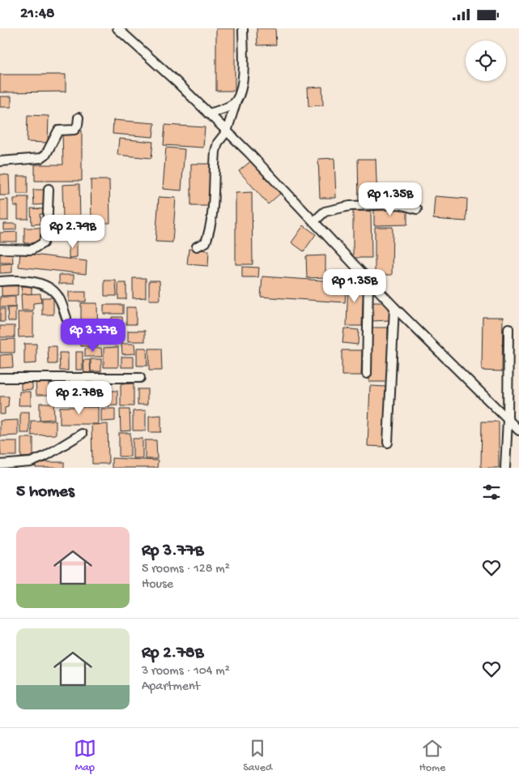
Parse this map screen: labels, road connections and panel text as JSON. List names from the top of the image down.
{
  "page": {
    "status": "21:48",
    "price": [
      "Rp 1.35B",
      "Rp 2.79B",
      "Rp 1.35B",
      "Rp 3.77B",
      "Rp 2.78B"
    ],
    "heading": "5 homes",
    "list": [
      {
        "name": "Rp 3.77B",
        "note": "5 rooms · 128 m² · House"
      },
      {
        "name": "Rp 2.78B",
        "note": "3 rooms · 104 m² · Apartment"
      }
    ],
    "tabs": ["Map", "Saved", "Home"]
  }
}
